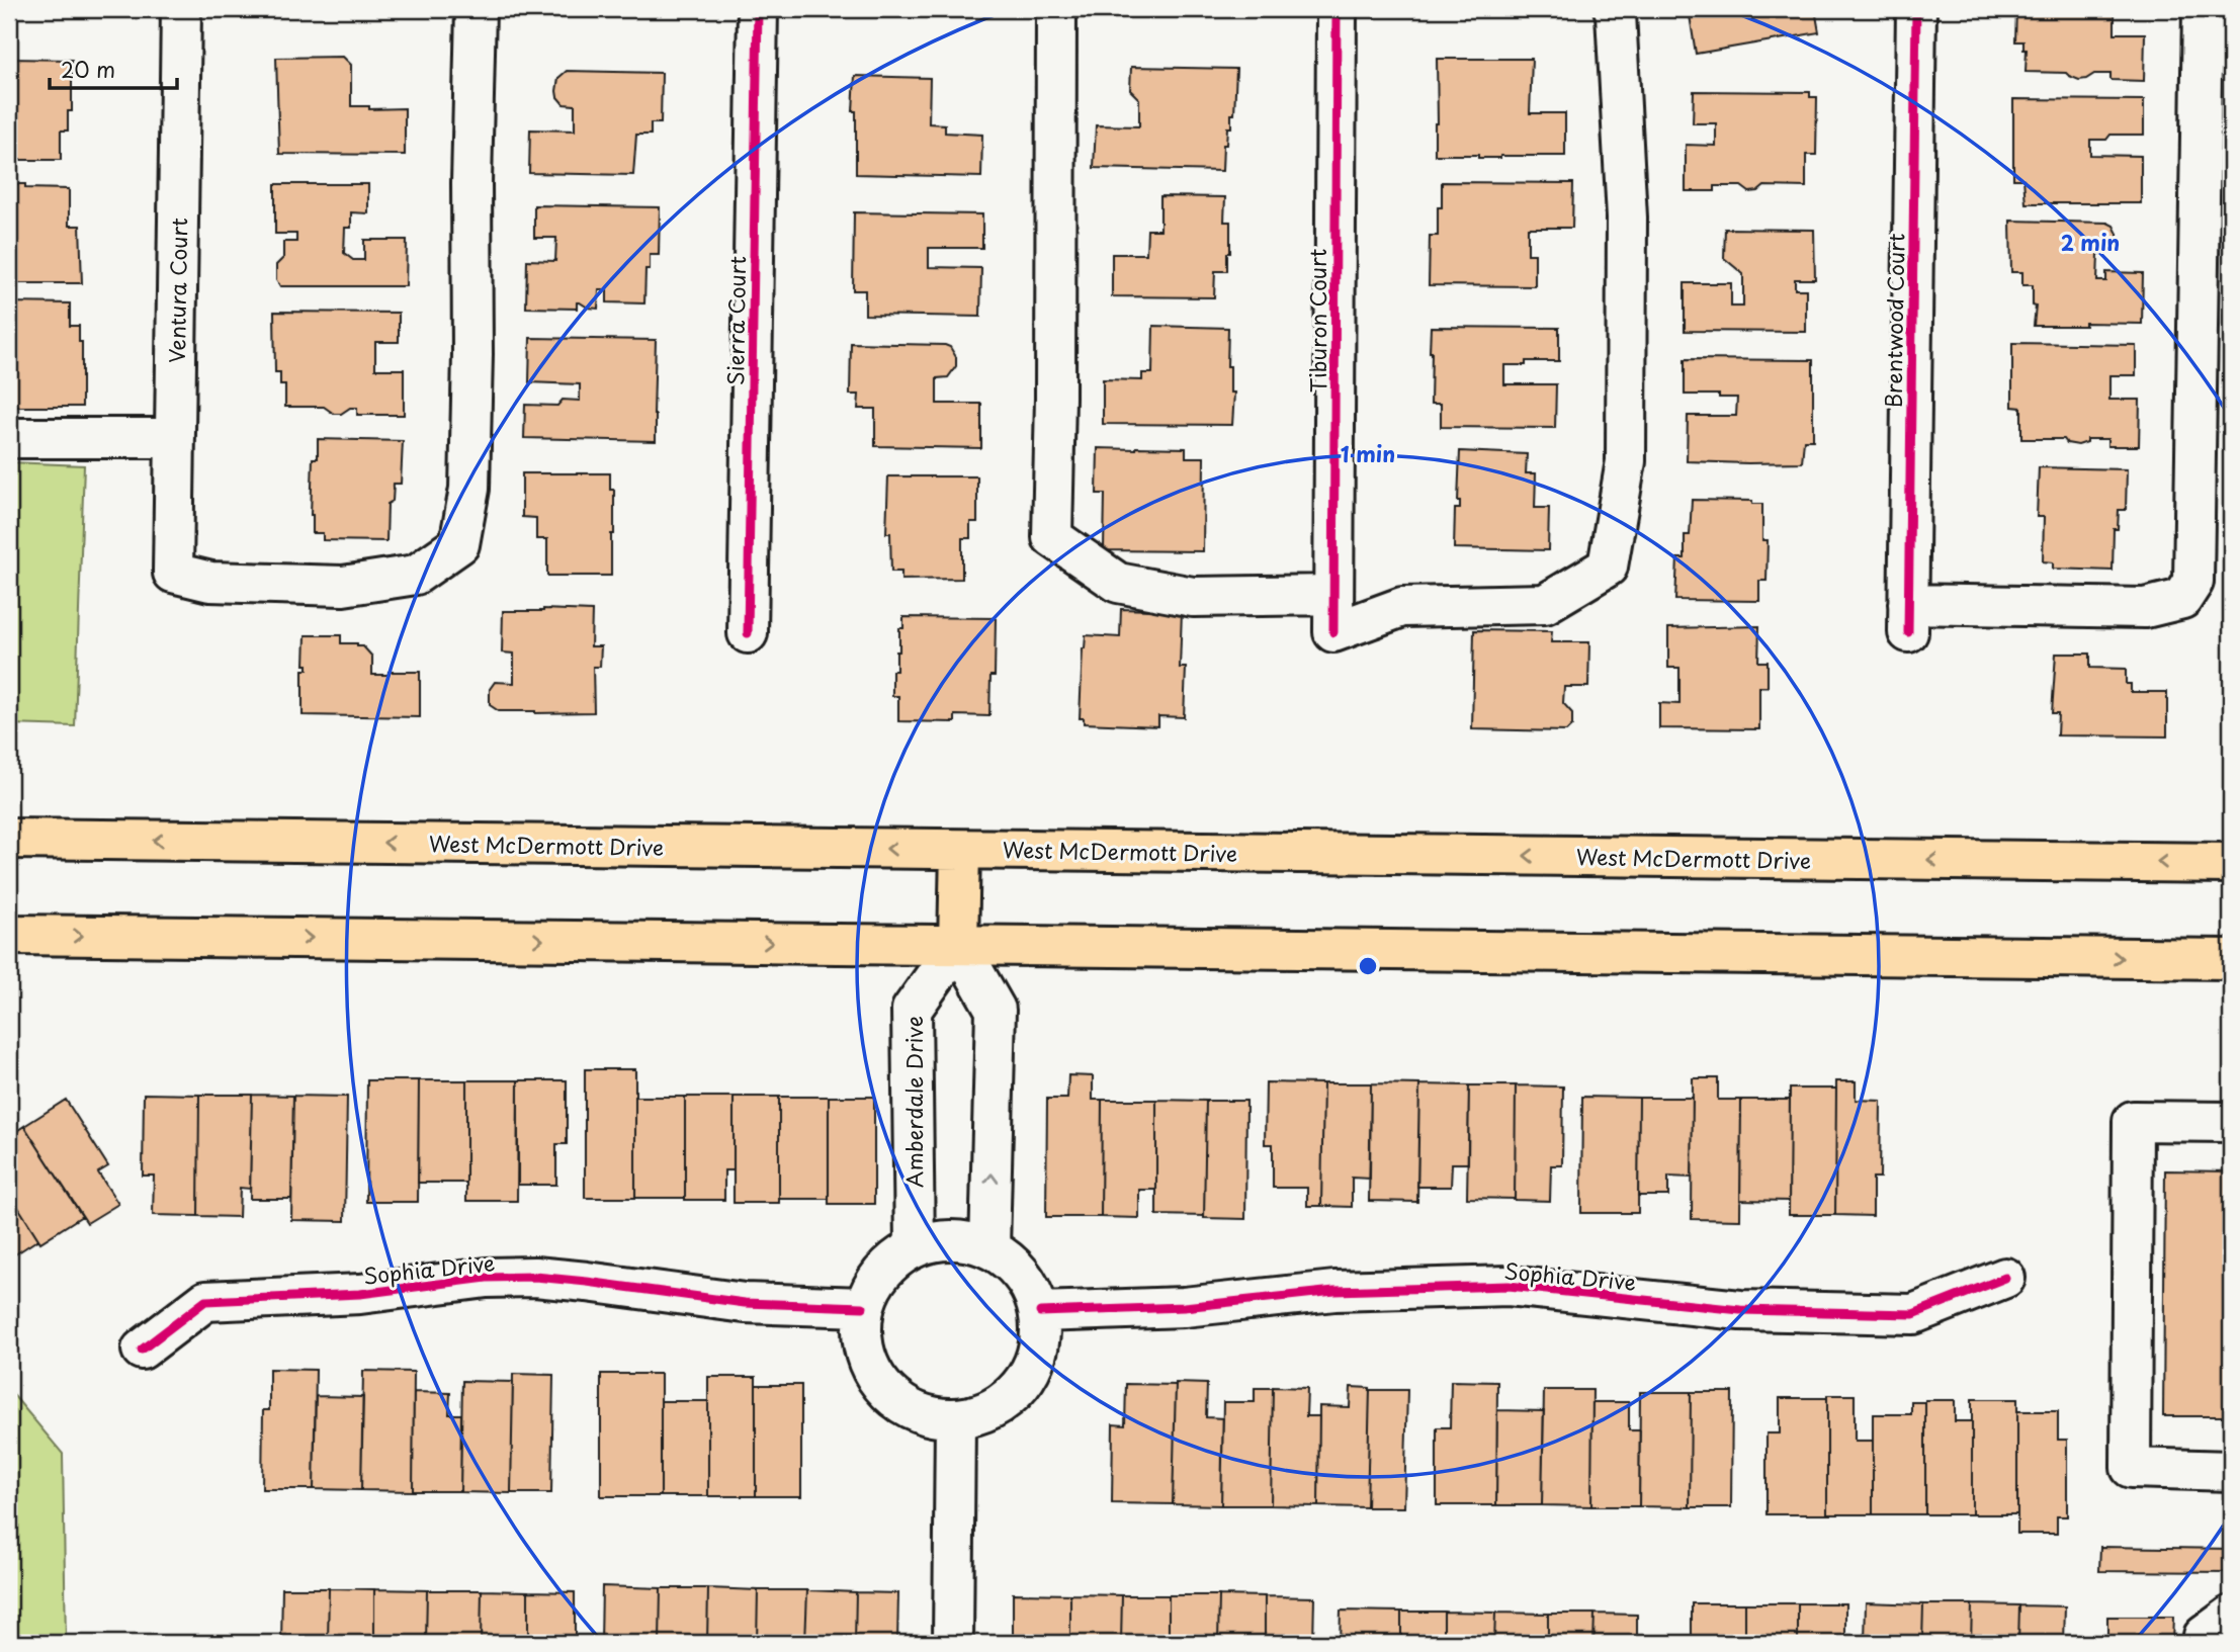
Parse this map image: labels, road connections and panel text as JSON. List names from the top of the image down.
{
  "streets": {
    "main road": ["West McDermott Drive"],
    "street": [
      "Ventura Court",
      "Sierra Court",
      "Tiburon Court",
      "Brentwood Court",
      "Amberdale Drive",
      "Sophia Drive"
    ]
  },
  "crossings": [
    ["Amberdale Drive", "Sophia Drive"]
  ],
  "scale_bar": "20 m",
  "rings": ["2 min", "1 min"]
}
